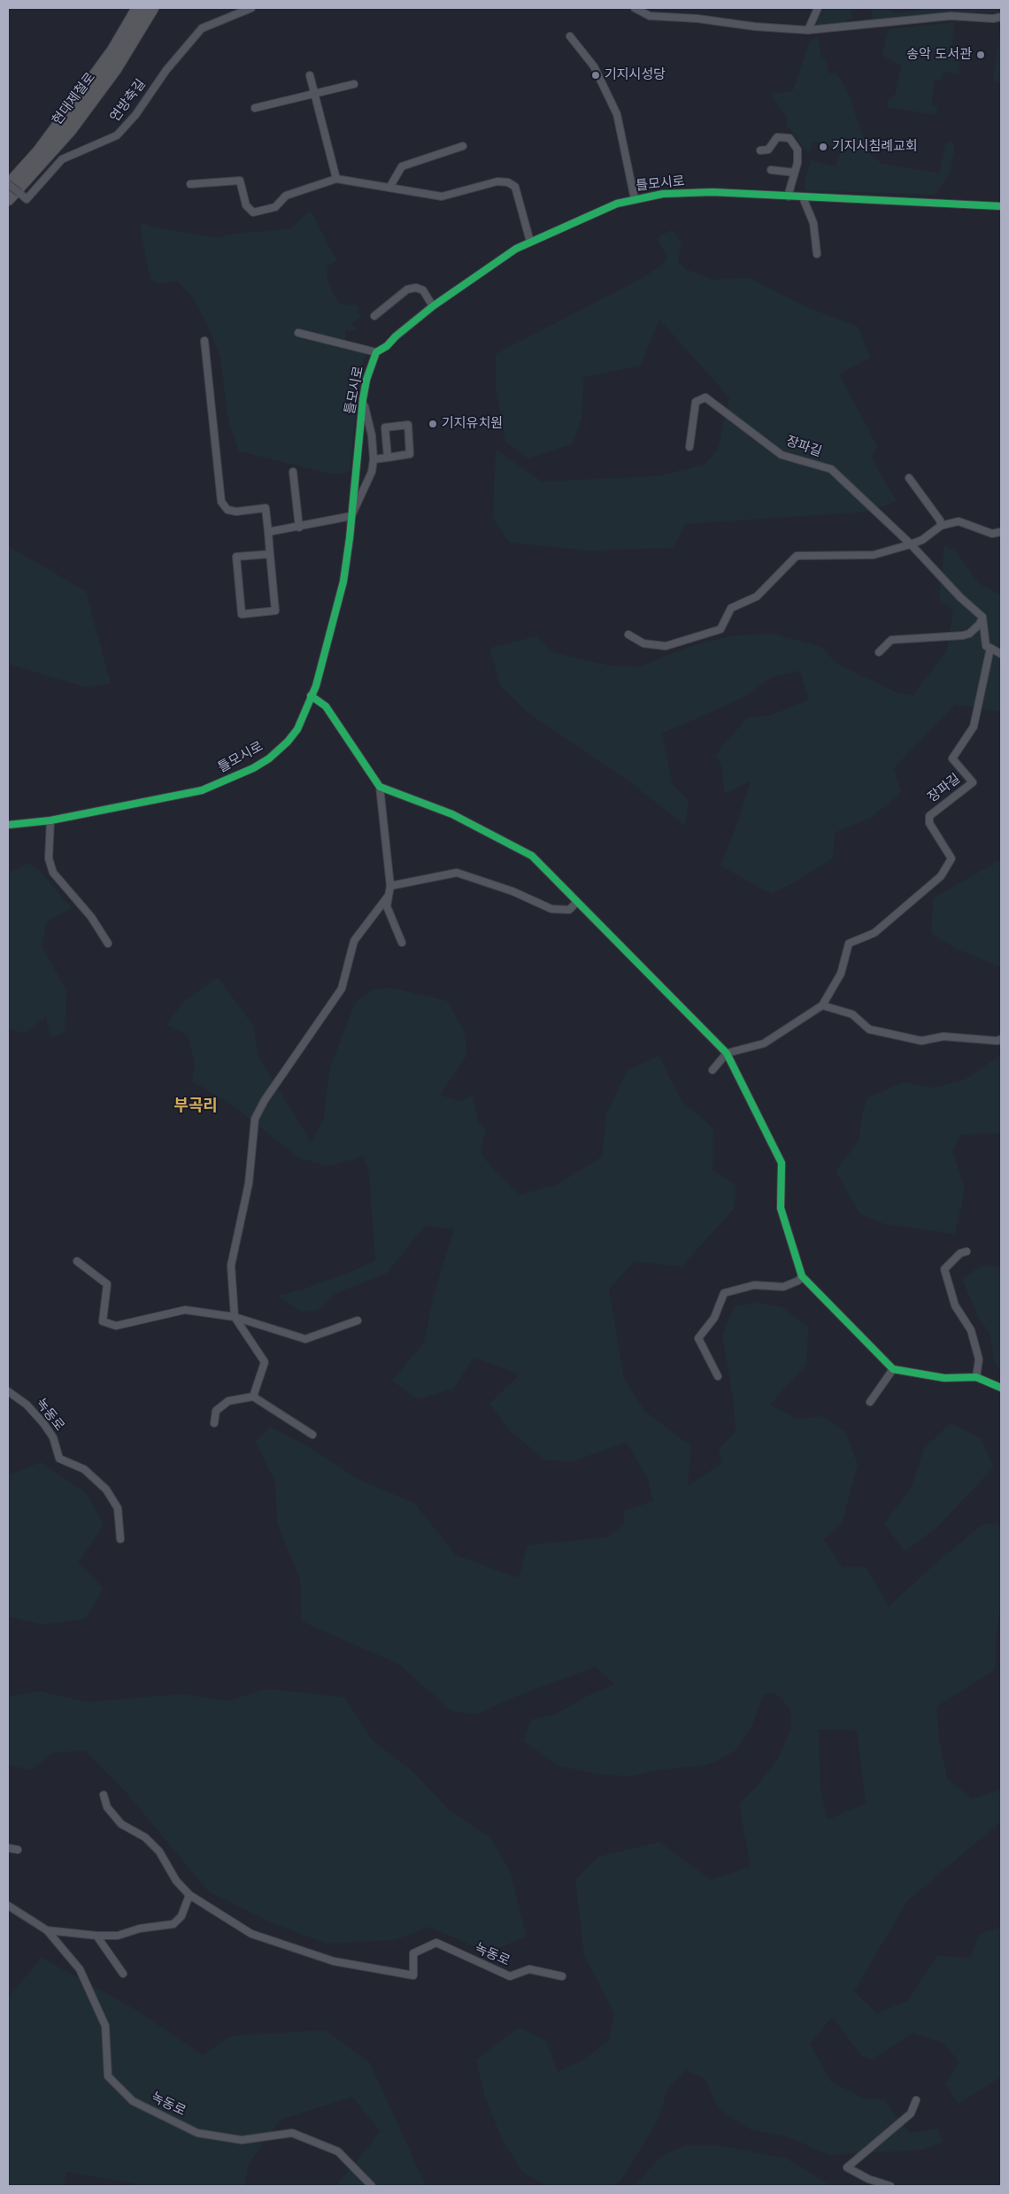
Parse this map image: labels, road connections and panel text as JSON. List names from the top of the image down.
{
  "streets": {
    "highway": ["현대제철로"],
    "street": [
      "연방축길",
      "틀모시로",
      "장파길",
      "녹동로"
    ]
  },
  "crossings": [
    ["현대제철로", "연방축길"]
  ],
  "districts": ["부곡리"],
  "places": [
    "송악 도서관",
    "기지시성당",
    "기지시침례교회",
    "기지유치원"
  ]
}
